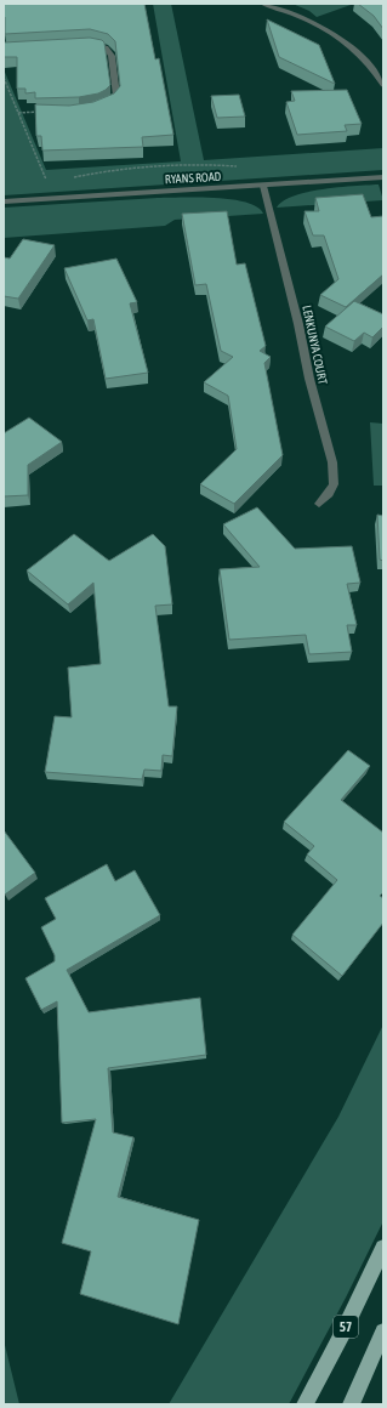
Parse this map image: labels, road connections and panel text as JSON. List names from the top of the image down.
{
  "streets": {
    "main road": ["57"],
    "street": ["RYANS ROAD", "LENKUNYA COURT"]
  },
  "crossings": [
    ["RYANS ROAD", "LENKUNYA COURT"]
  ]
}
